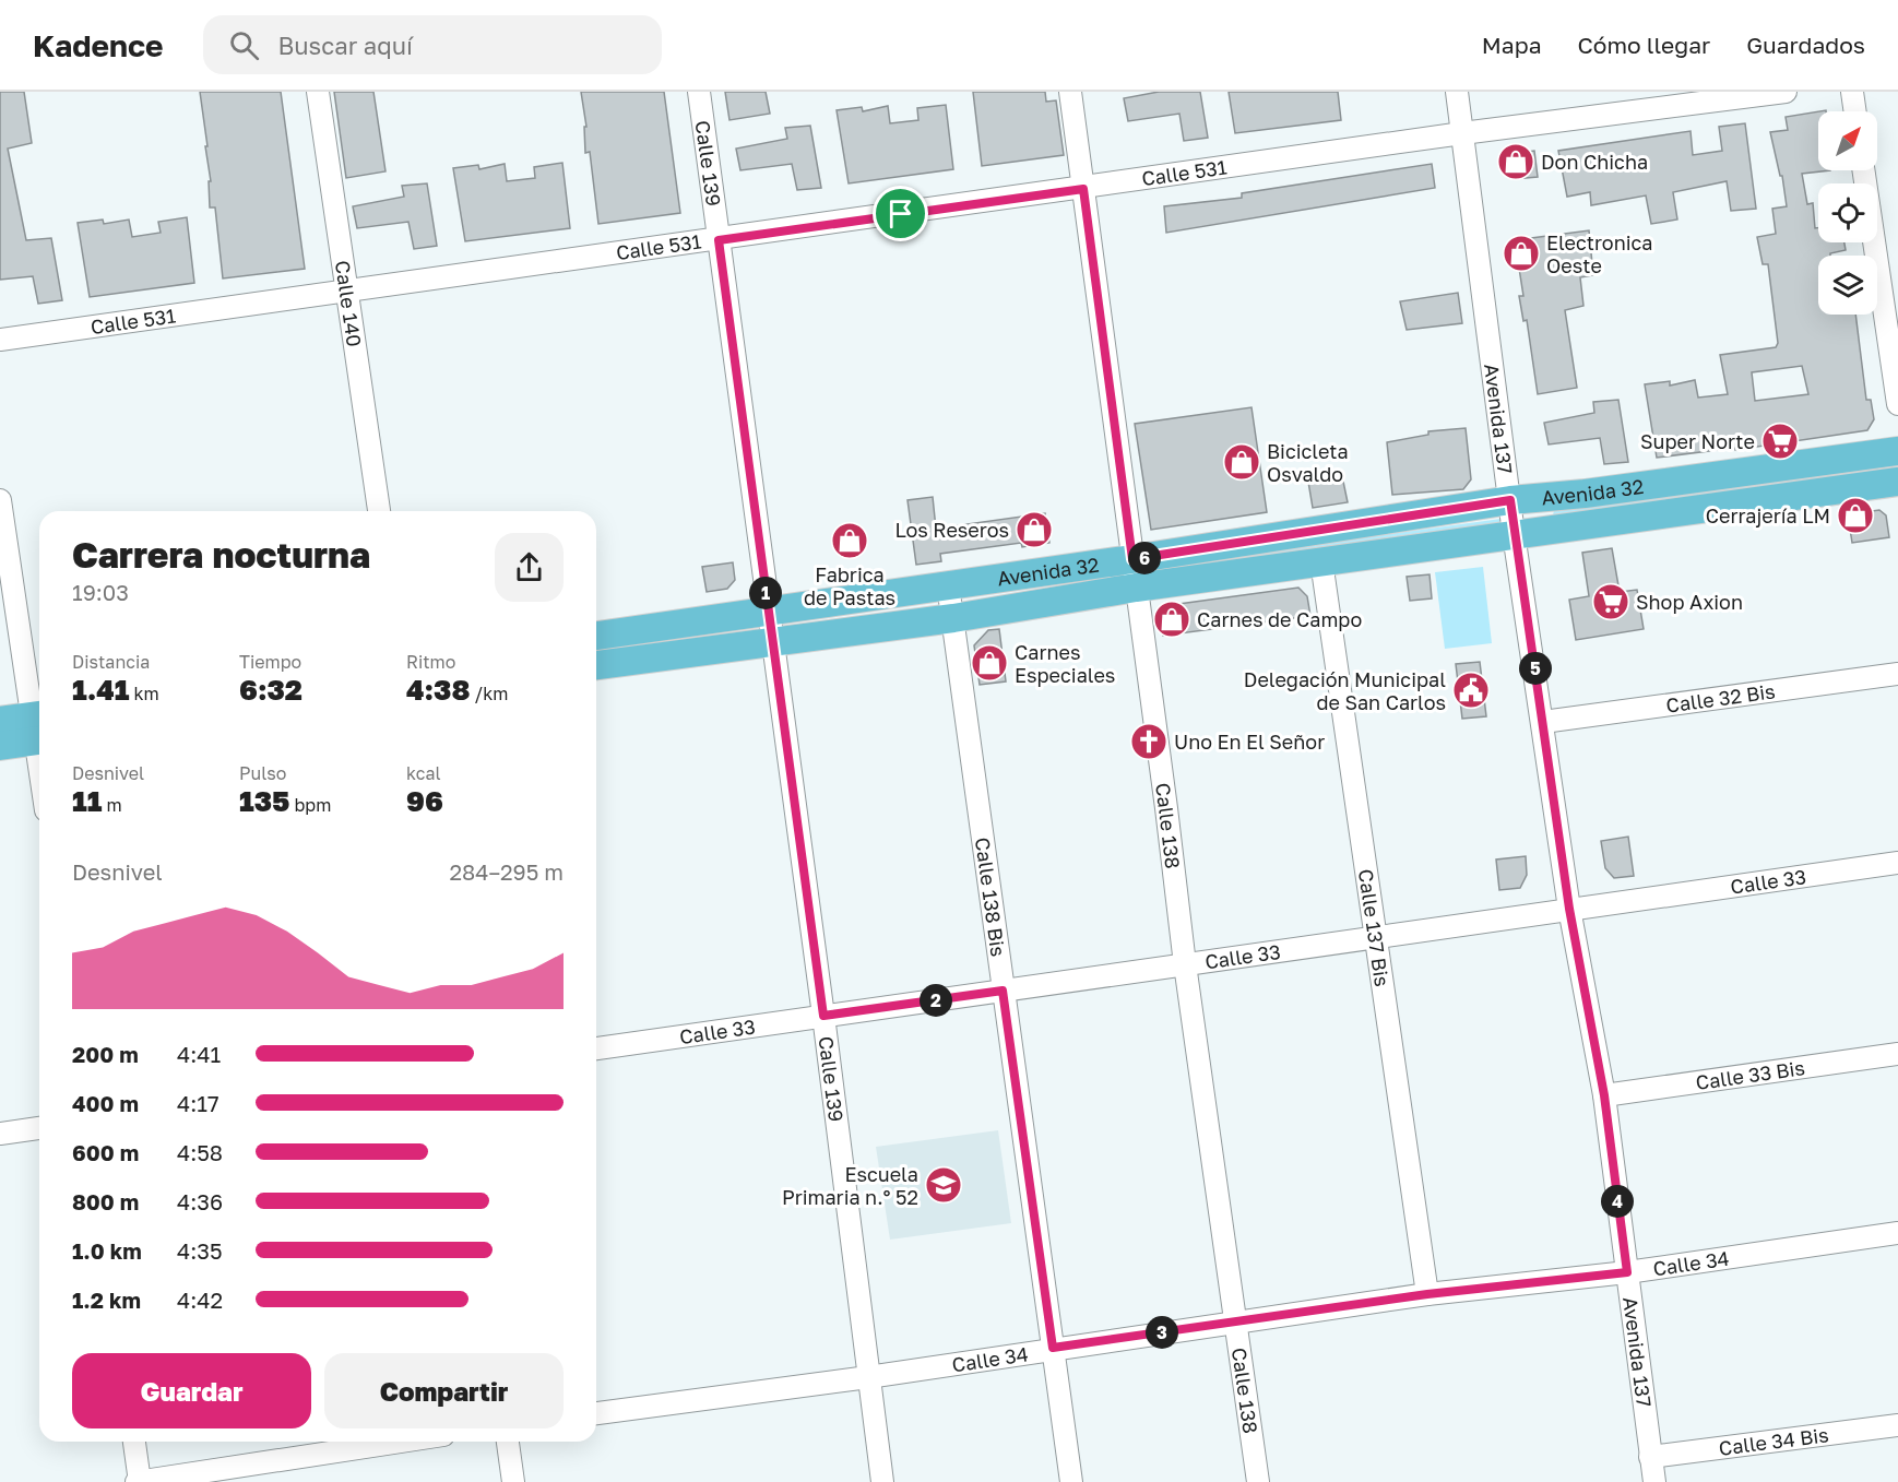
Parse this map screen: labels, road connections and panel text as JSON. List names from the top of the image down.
{
  "streets": {
    "main road": ["Avenida 32"],
    "street": [
      "Calle 139",
      "Calle 531",
      "Calle 140",
      "Avenida 137",
      "Calle 32 Bis",
      "Calle 138",
      "Calle 33",
      "Calle 138 Bis",
      "Calle 137 Bis",
      "Calle 33 Bis",
      "Calle 34",
      "Calle 34 Bis"
    ]
  },
  "crossings": [
    ["Calle 139", "Calle 531"],
    ["Calle 139", "Avenida 32"],
    ["Calle 139", "Calle 33"],
    ["Calle 139", "Calle 34"],
    ["Calle 531", "Calle 140"],
    ["Calle 531", "Avenida 137"],
    ["Calle 531", "Calle 138"],
    ["Avenida 137", "Avenida 32"],
    ["Avenida 137", "Calle 32 Bis"],
    ["Avenida 137", "Calle 33"],
    ["Avenida 137", "Calle 33 Bis"],
    ["Avenida 137", "Calle 34"],
    ["Avenida 137", "Calle 34 Bis"],
    ["Avenida 32", "Calle 138"],
    ["Avenida 32", "Calle 138 Bis"],
    ["Avenida 32", "Calle 137 Bis"],
    ["Calle 138", "Calle 33"],
    ["Calle 138", "Calle 34"],
    ["Calle 33", "Calle 138 Bis"],
    ["Calle 33", "Calle 137 Bis"],
    ["Calle 138 Bis", "Calle 34"],
    ["Calle 137 Bis", "Calle 34"]
  ],
  "places": {
    "shop": [
      "Don Chicha",
      "Electronica Oeste",
      "Bicicleta Osvaldo",
      "Cerrajería LM",
      "Los Reseros",
      "Fabrica de Pastas",
      "Carnes de Campo",
      "Carnes Especiales"
    ],
    "supermarket": ["Super Norte", "Shop Axion"],
    "public building": ["Delegación Municipal de San Carlos"],
    "church": ["Uno En El Señor"],
    "school or university": ["Escuela Primaria n.° 52"]
  },
  "north": "top right",
  "page": {
    "header": "Kadence",
    "search": "Buscar aquí",
    "nav": ["Mapa", "Cómo llegar", "Guardados"],
    "heading": ["Carrera nocturna", "19:03"],
    "pins": [
      "6",
      "1",
      "5",
      "2",
      "4",
      "3"
    ],
    "stats": [
      ["Distancia", "1.41 km"],
      ["Tiempo", "6:32"],
      ["Ritmo", "4:38 /km"],
      ["Desnivel", "11 m"],
      ["Pulso", "135 bpm"],
      ["kcal", "96"]
    ],
    "chart": ["Desnivel", "284–295 m"],
    "list": [
      {
        "name": "200 m",
        "note": "4:41"
      },
      {
        "name": "400 m",
        "note": "4:17"
      },
      {
        "name": "600 m",
        "note": "4:58"
      },
      {
        "name": "800 m",
        "note": "4:36"
      },
      {
        "name": "1.0 km",
        "note": "4:35"
      },
      {
        "name": "1.2 km",
        "note": "4:42"
      }
    ],
    "buttons": ["Guardar", "Compartir"]
  }
}
